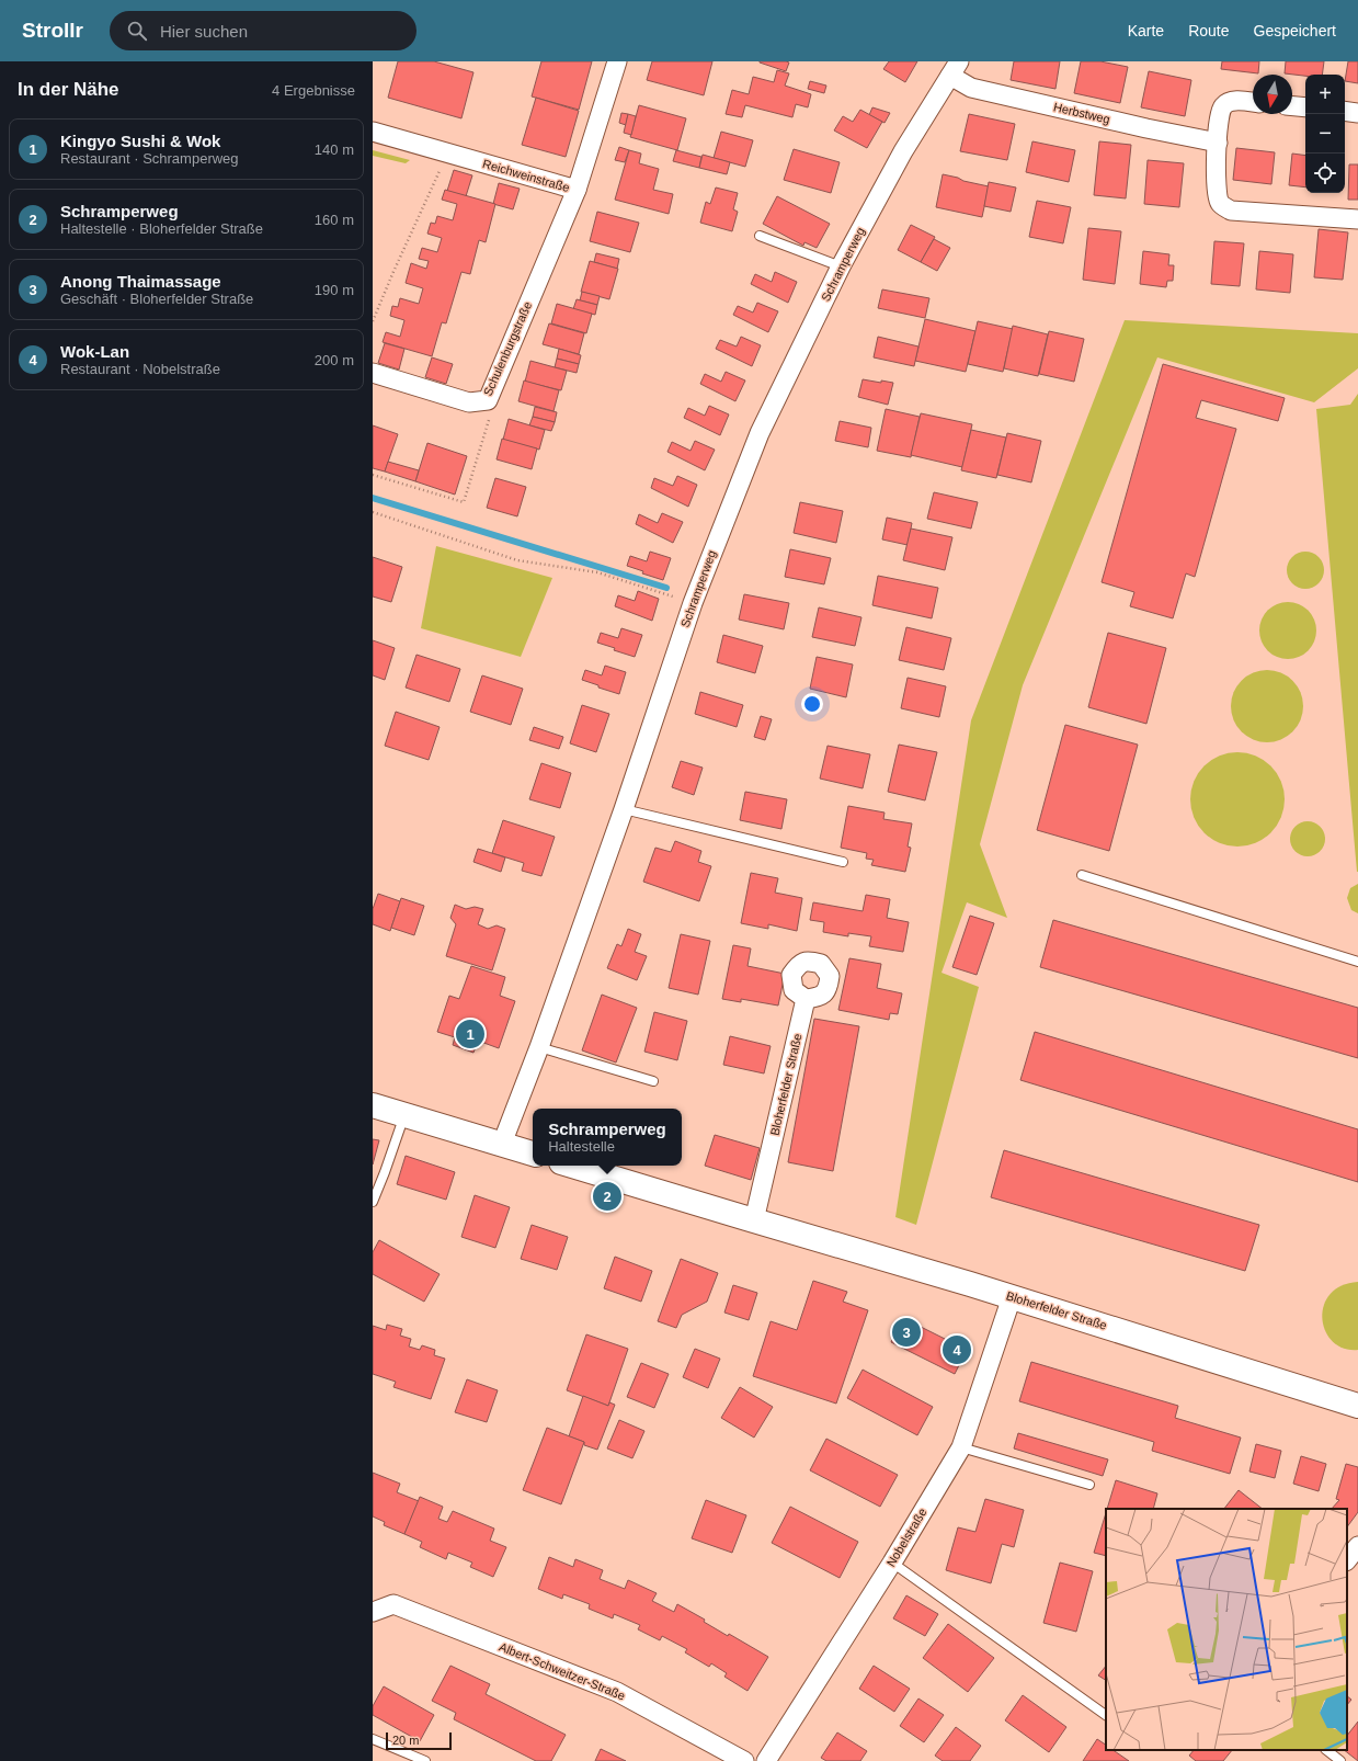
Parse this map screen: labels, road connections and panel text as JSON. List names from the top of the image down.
{
  "streets": {
    "street": [
      "Herbstweg",
      "Reichweinstraße",
      "Schramperweg",
      "Schulenburgstraße",
      "Bloherfelder Straße",
      "Nobelstraße",
      "Albert-Schweitzer-Straße"
    ]
  },
  "crossings": [
    ["Herbstweg", "Schramperweg"],
    ["Reichweinstraße", "Schulenburgstraße"],
    ["Bloherfelder Straße", "Nobelstraße"]
  ],
  "scale_bar": "20 m",
  "north": "bottom",
  "page": {
    "header": "Strollr",
    "search": "Hier suchen",
    "nav": ["Karte", "Route", "Gespeichert"],
    "heading": ["In der Nähe", "4 Ergebnisse"],
    "map_buttons": ["+", "−"],
    "list": [
      {
        "mark": "1",
        "name": "Kingyo Sushi & Wok",
        "note": "Restaurant · Schramperweg",
        "value": "140 m"
      },
      {
        "mark": "2",
        "name": "Schramperweg",
        "note": "Haltestelle · Bloherfelder Straße",
        "value": "160 m"
      },
      {
        "mark": "3",
        "name": "Anong Thaimassage",
        "note": "Geschäft · Bloherfelder Straße",
        "value": "190 m"
      },
      {
        "mark": "4",
        "name": "Wok-Lan",
        "note": "Restaurant · Nobelstraße",
        "value": "200 m"
      }
    ],
    "pins": [
      "1",
      "2",
      "3",
      "4"
    ],
    "popup": ["Schramperweg", "Haltestelle"],
    "scale": "20 m"
  }
}
